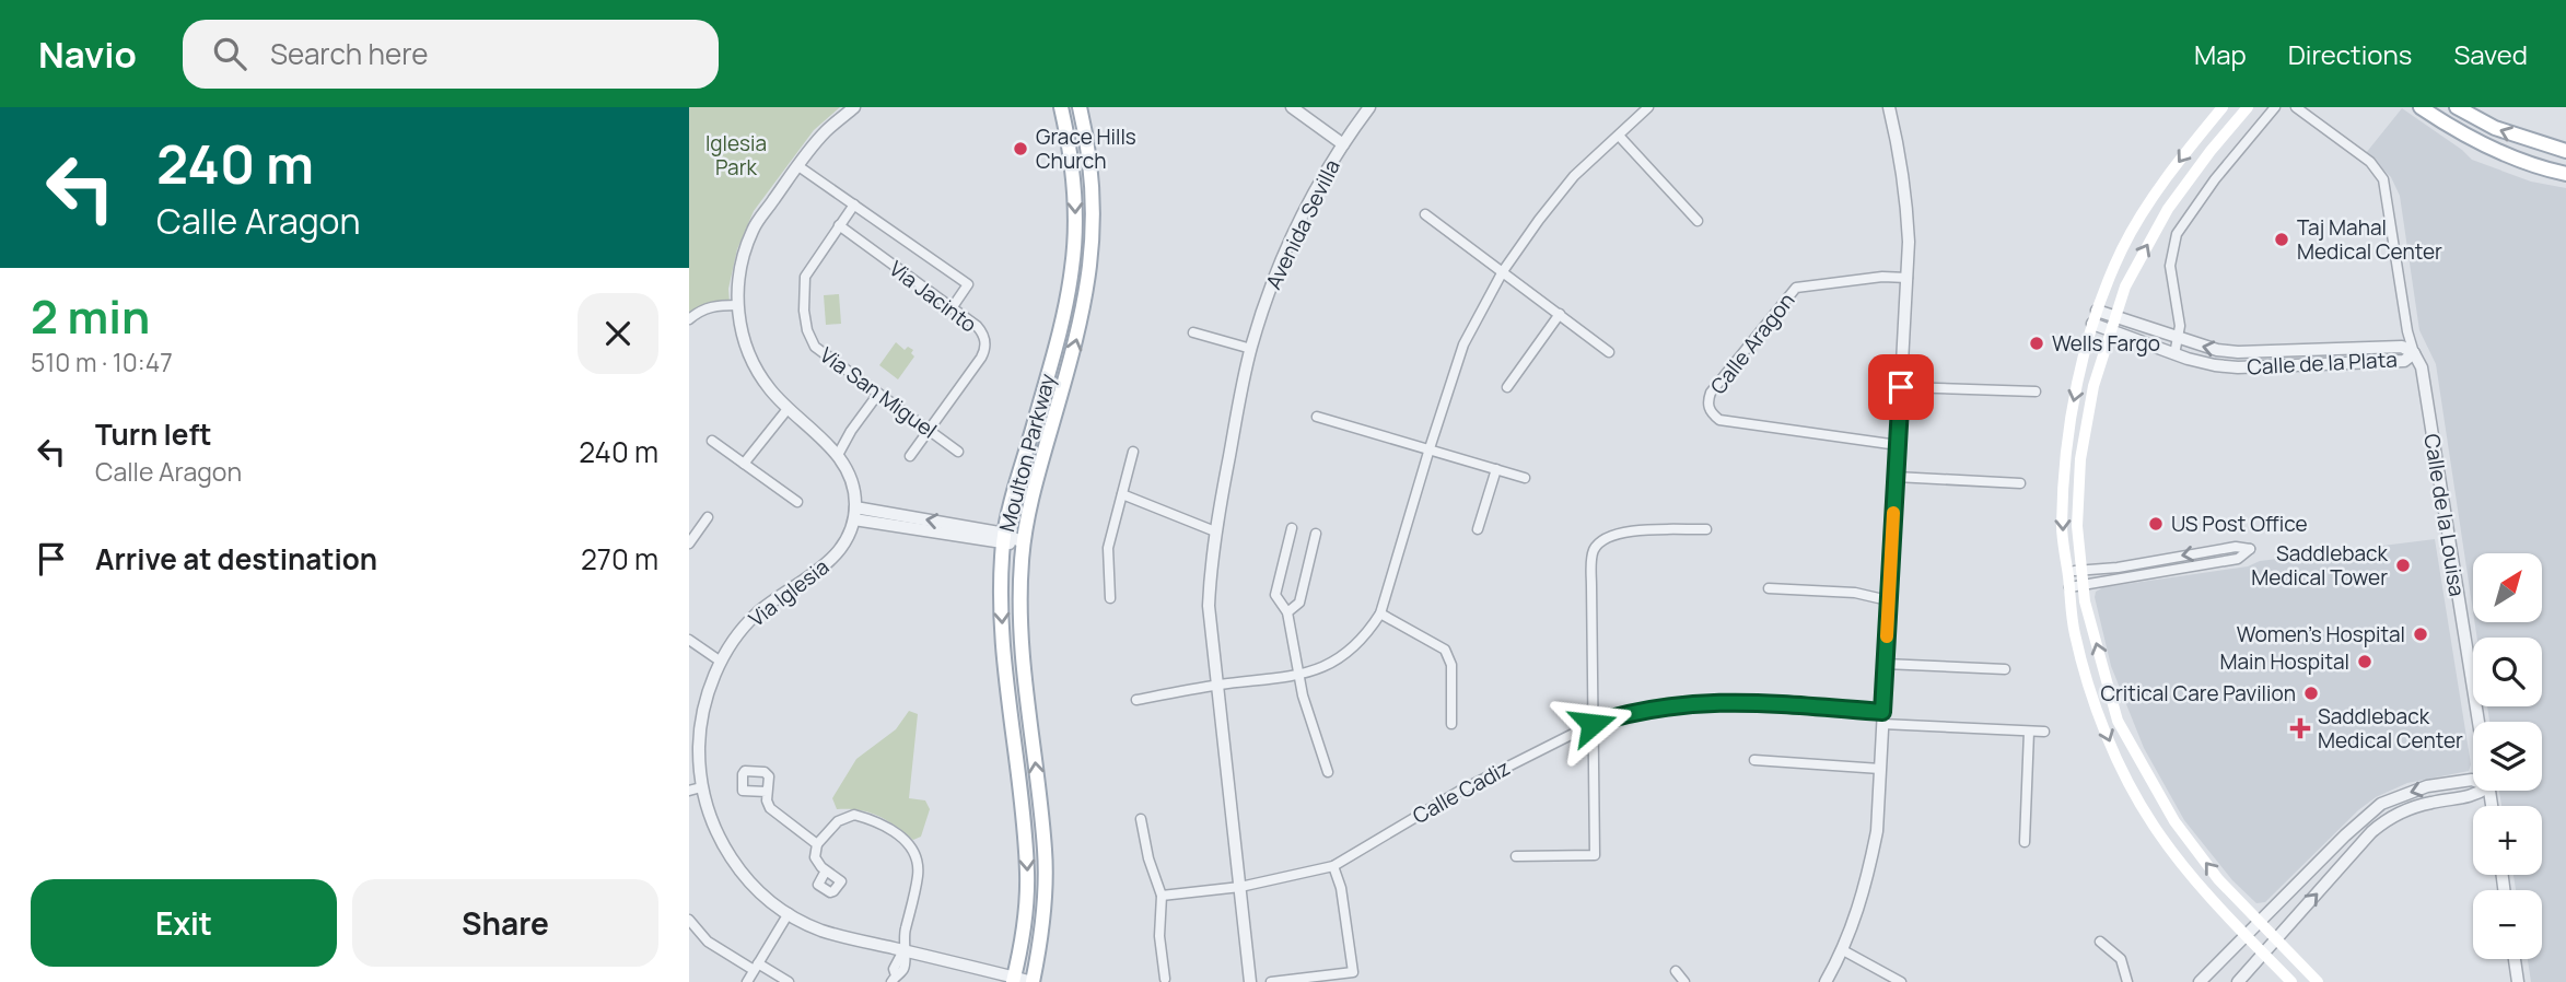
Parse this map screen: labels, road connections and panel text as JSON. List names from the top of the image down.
{
  "streets": {
    "main road": ["Moulton Parkway"],
    "street": [
      "Avenida Sevilla",
      "Via Jacinto",
      "Calle Aragon",
      "Calle de la Plata",
      "Via San Miguel",
      "Calle de la Louisa",
      "Via Iglesia",
      "Calle Cadiz"
    ]
  },
  "crossings": [
    ["Avenida Sevilla", "Calle Cadiz"],
    ["Via Jacinto", "Via San Miguel"],
    ["Calle de la Plata", "Calle de la Louisa"],
    ["Moulton Parkway", "Via Iglesia"]
  ],
  "parks": ["Iglesia Park"],
  "places": {
    "other": [
      "Grace Hills Church",
      "Taj Mahal Medical Center",
      "Wells Fargo",
      "US Post Office",
      "Saddleback Medical Tower",
      "Women's Hospital",
      "Main Hospital",
      "Critical Care Pavilion"
    ],
    "health": ["Saddleback Medical Center"]
  },
  "north": "top right",
  "page": {
    "header": "Navio",
    "search": "Search here",
    "nav": ["Map", "Directions", "Saved"],
    "turn": ["240 m", "Calle Aragon"],
    "heading": ["2 min", "510 m · 10:47"],
    "list": [
      {
        "name": "Turn left",
        "note": "Calle Aragon",
        "value": "240 m"
      },
      {
        "name": "Arrive at destination",
        "value": "270 m"
      }
    ],
    "map_buttons": ["+", "−"],
    "buttons": ["Exit", "Share"]
  }
}
